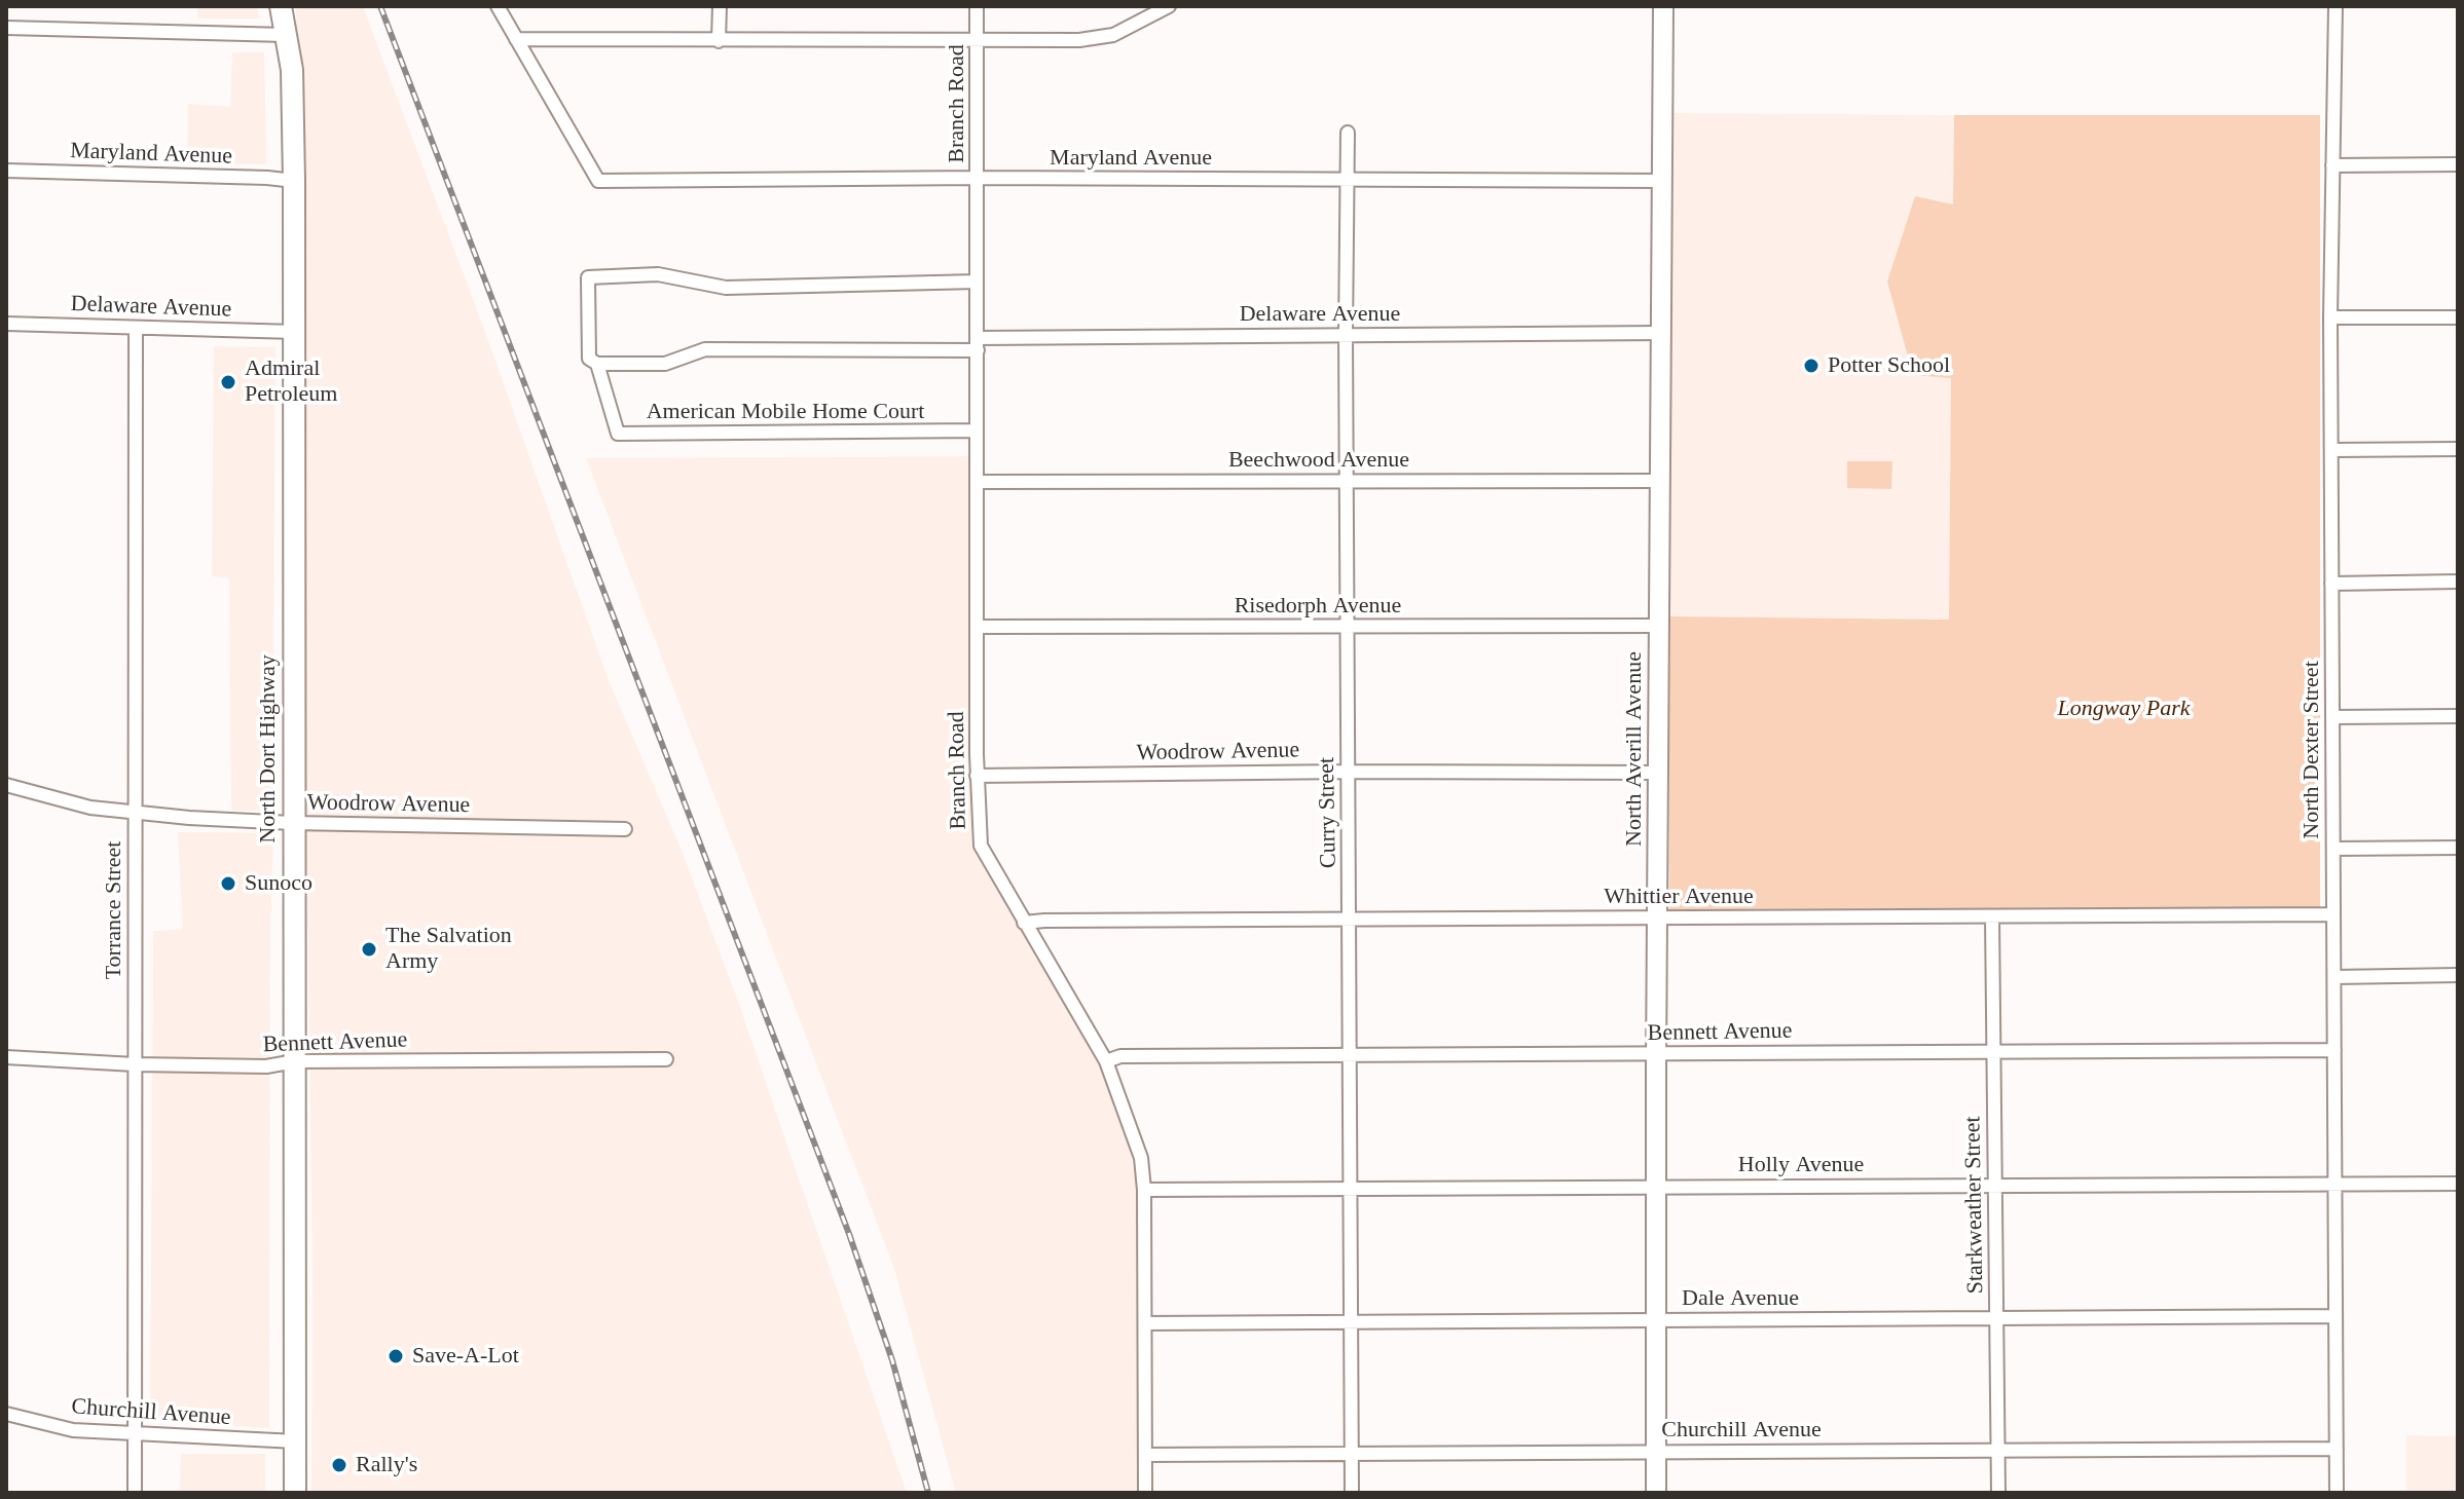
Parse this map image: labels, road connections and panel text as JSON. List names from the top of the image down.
{
  "streets": {
    "main road": ["North Dort Highway"],
    "street": [
      "Branch Road",
      "Maryland Avenue",
      "Delaware Avenue",
      "American Mobile Home Court",
      "Beechwood Avenue",
      "Risedorph Avenue",
      "North Averill Avenue",
      "North Dexter Street",
      "Woodrow Avenue",
      "Curry Street",
      "Whittier Avenue",
      "Torrance Street",
      "Bennett Avenue",
      "Holly Avenue",
      "Starkweather Street",
      "Dale Avenue",
      "Churchill Avenue"
    ]
  },
  "crossings": [
    ["Branch Road", "Maryland Avenue"],
    ["Branch Road", "Delaware Avenue"],
    ["Branch Road", "American Mobile Home Court"],
    ["Branch Road", "Beechwood Avenue"],
    ["Branch Road", "Risedorph Avenue"],
    ["Branch Road", "Woodrow Avenue"],
    ["Branch Road", "Whittier Avenue"],
    ["Branch Road", "Bennett Avenue"],
    ["Branch Road", "Holly Avenue"],
    ["Branch Road", "Dale Avenue"],
    ["Branch Road", "Churchill Avenue"],
    ["Maryland Avenue", "North Dort Highway"],
    ["Maryland Avenue", "North Averill Avenue"],
    ["Maryland Avenue", "Curry Street"],
    ["Delaware Avenue", "North Dort Highway"],
    ["Delaware Avenue", "North Averill Avenue"],
    ["Delaware Avenue", "Curry Street"],
    ["Delaware Avenue", "Torrance Street"],
    ["Beechwood Avenue", "North Averill Avenue"],
    ["Beechwood Avenue", "Curry Street"],
    ["Risedorph Avenue", "North Averill Avenue"],
    ["Risedorph Avenue", "Curry Street"],
    ["North Dort Highway", "Woodrow Avenue"],
    ["North Dort Highway", "Bennett Avenue"],
    ["North Dort Highway", "Churchill Avenue"],
    ["North Averill Avenue", "Woodrow Avenue"],
    ["North Averill Avenue", "Whittier Avenue"],
    ["North Averill Avenue", "Bennett Avenue"],
    ["North Averill Avenue", "Holly Avenue"],
    ["North Averill Avenue", "Dale Avenue"],
    ["North Averill Avenue", "Churchill Avenue"],
    ["North Dexter Street", "Whittier Avenue"],
    ["North Dexter Street", "Bennett Avenue"],
    ["North Dexter Street", "Holly Avenue"],
    ["North Dexter Street", "Dale Avenue"],
    ["North Dexter Street", "Churchill Avenue"],
    ["Woodrow Avenue", "Curry Street"],
    ["Woodrow Avenue", "Torrance Street"],
    ["Curry Street", "Whittier Avenue"],
    ["Curry Street", "Bennett Avenue"],
    ["Curry Street", "Holly Avenue"],
    ["Curry Street", "Dale Avenue"],
    ["Curry Street", "Churchill Avenue"],
    ["Whittier Avenue", "Starkweather Street"],
    ["Torrance Street", "Bennett Avenue"],
    ["Torrance Street", "Churchill Avenue"],
    ["Bennett Avenue", "Starkweather Street"],
    ["Holly Avenue", "Starkweather Street"],
    ["Starkweather Street", "Dale Avenue"],
    ["Starkweather Street", "Churchill Avenue"]
  ],
  "parks": ["Longway Park"],
  "places": [
    "Potter School",
    "Admiral Petroleum",
    "Sunoco",
    "The Salvation Army",
    "Save-A-Lot",
    "Rally's"
  ]
}
